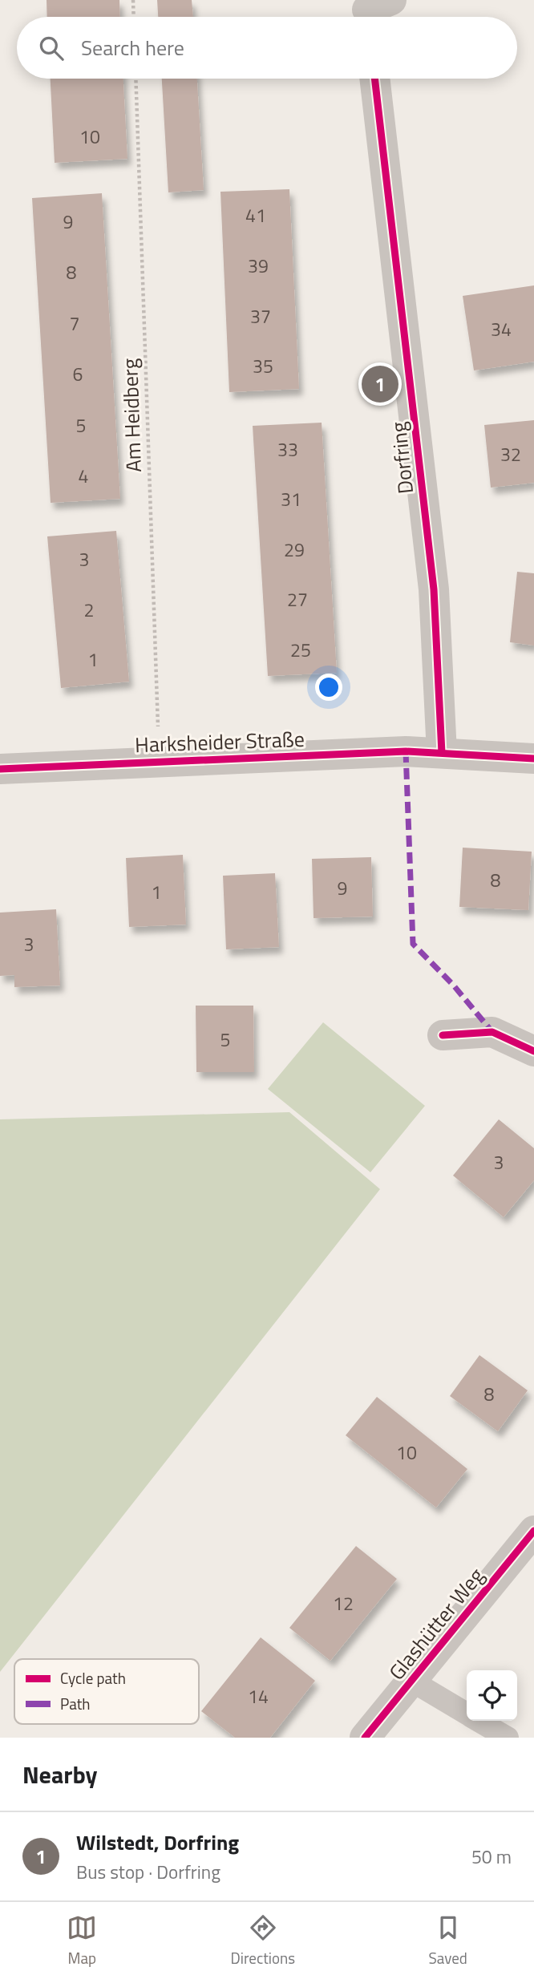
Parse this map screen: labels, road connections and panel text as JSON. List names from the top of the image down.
{
  "streets": {
    "street": ["Dorfring", "Harksheider Straße", "Glashütter Weg"],
    "path": ["Am Heidberg"]
  },
  "crossings": [
    ["Am Heidberg", "Harksheider Straße"],
    ["Dorfring", "Harksheider Straße"]
  ],
  "house_numbers": [
    "10",
    "41",
    "9",
    "39",
    "8",
    "37",
    "7",
    "34",
    "35",
    "6",
    "5",
    "33",
    "32",
    "4",
    "31",
    "29",
    "3",
    "27",
    "2",
    "25",
    "1",
    "8",
    "9",
    "1",
    "3",
    "5",
    "3",
    "8",
    "10",
    "12",
    "14"
  ],
  "legend": ["Cycle path", "Path"],
  "page": {
    "search": "Search here",
    "pins": "1",
    "heading": "Nearby",
    "list": [
      {
        "mark": "1",
        "name": "Wilstedt, Dorfring",
        "note": "Bus stop · Dorfring",
        "value": "50 m"
      }
    ],
    "nav": ["Map", "Directions", "Saved"]
  }
}
